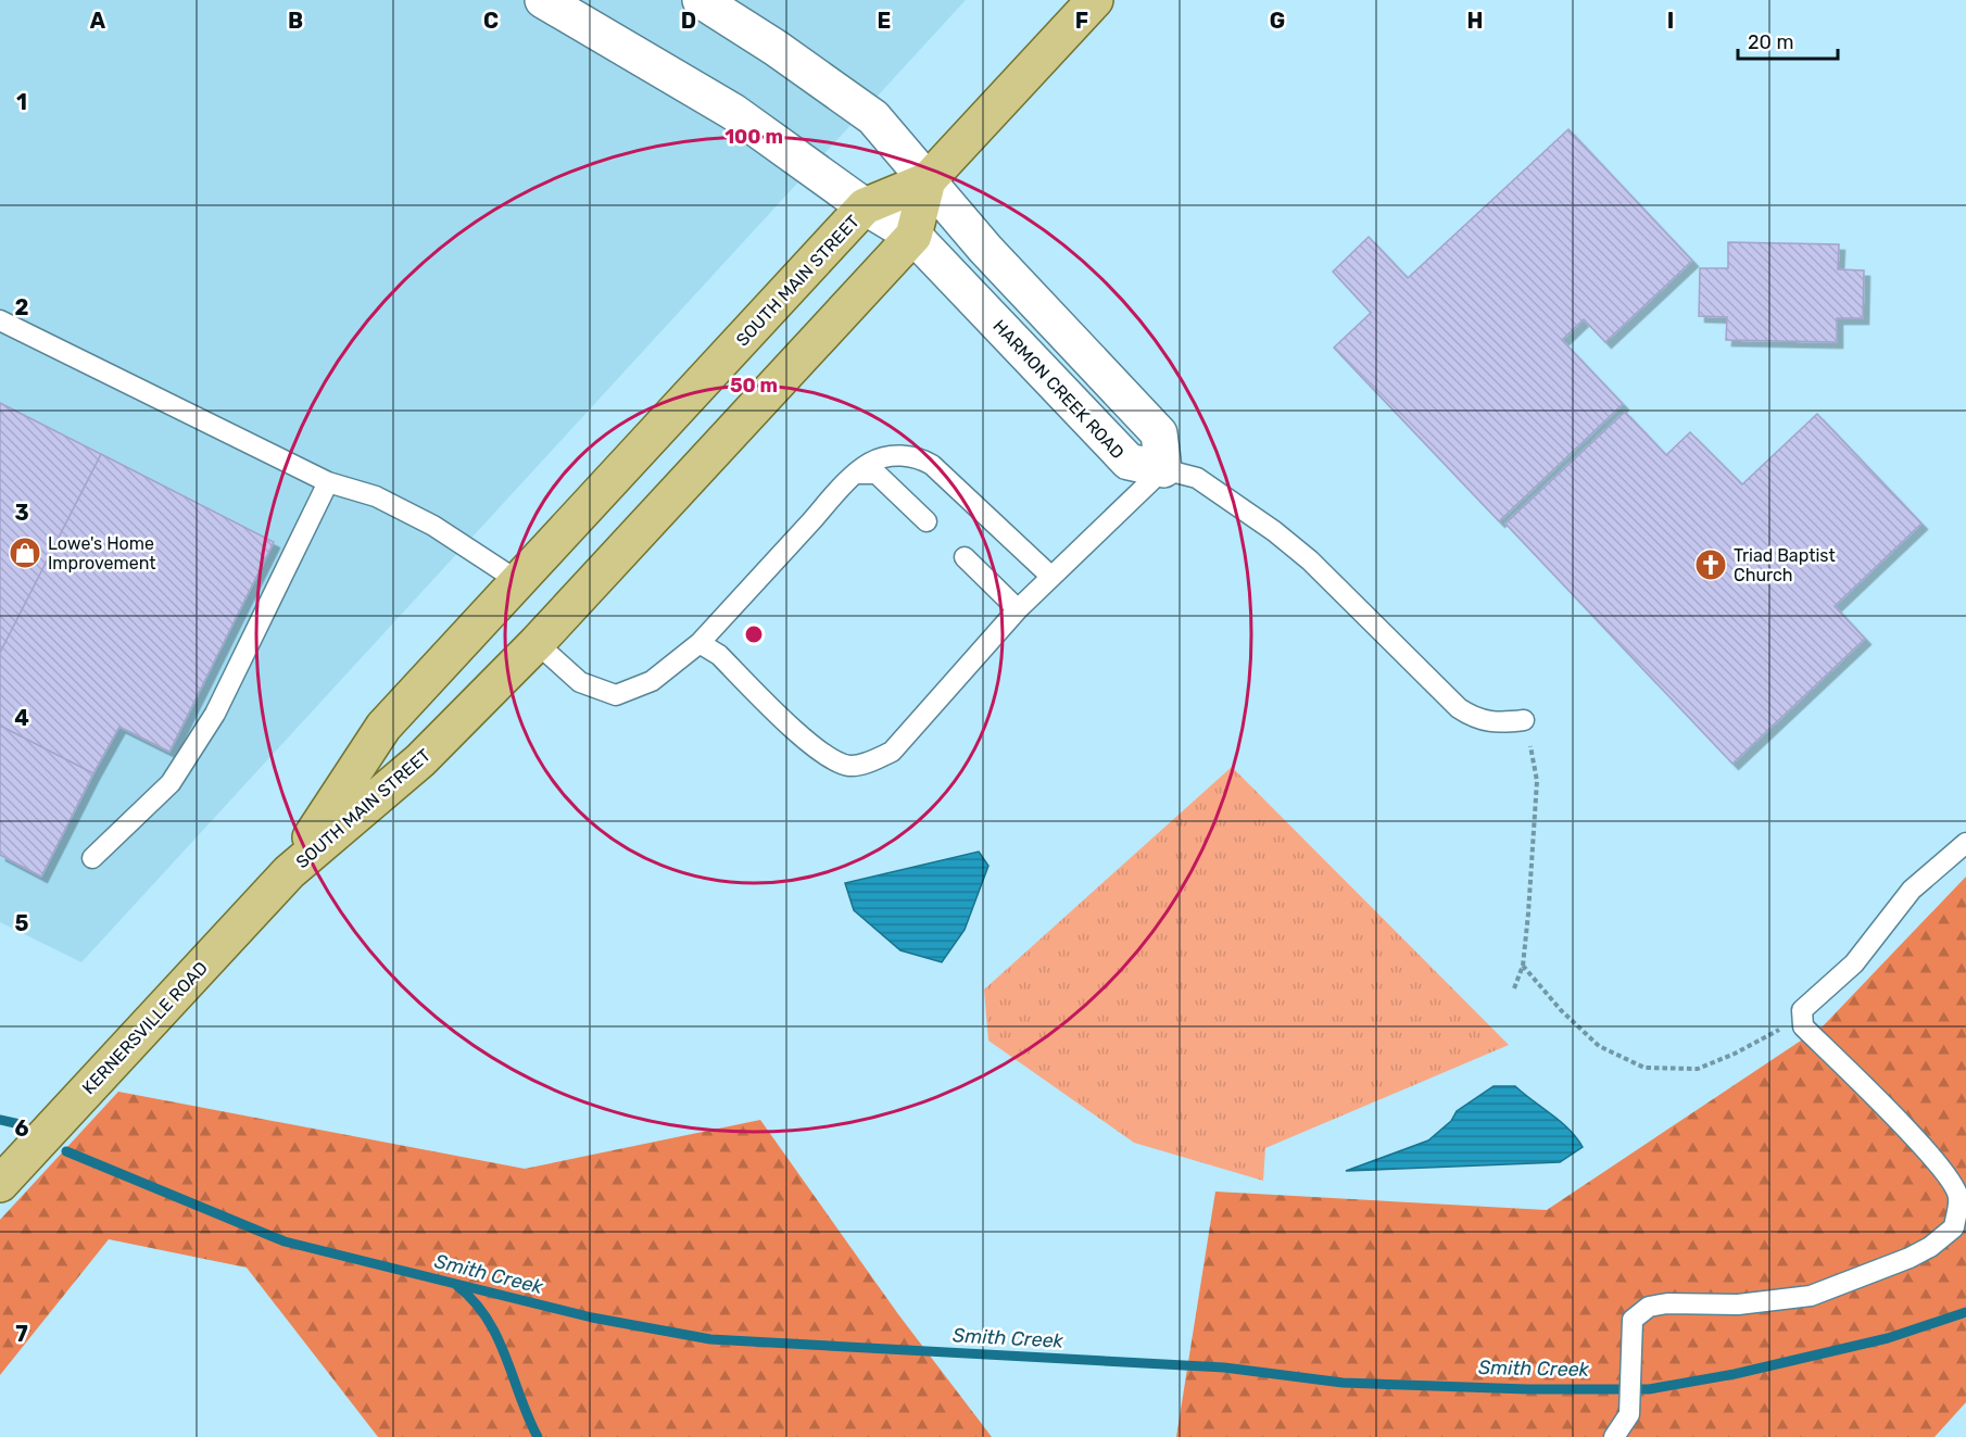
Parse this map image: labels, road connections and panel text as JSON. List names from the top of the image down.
{
  "streets": {
    "main road": ["SOUTH MAIN STREET", "KERNERSVILLE ROAD"],
    "street": ["HARMON CREEK ROAD"]
  },
  "crossings": [
    ["SOUTH MAIN STREET", "HARMON CREEK ROAD"],
    ["SOUTH MAIN STREET", "KERNERSVILLE ROAD"]
  ],
  "water": ["Smith Creek"],
  "places": {
    "shop": ["Lowe's Home Improvement"],
    "church": ["Triad Baptist Church"]
  },
  "scale_bar": "20 m",
  "grid": {
    "columns": [
      "A",
      "B",
      "C",
      "D",
      "E",
      "F",
      "G",
      "H",
      "I"
    ],
    "rows": [
      "1",
      "2",
      "3",
      "4",
      "5",
      "6",
      "7"
    ]
  },
  "rings": ["100 m", "50 m"]
}
